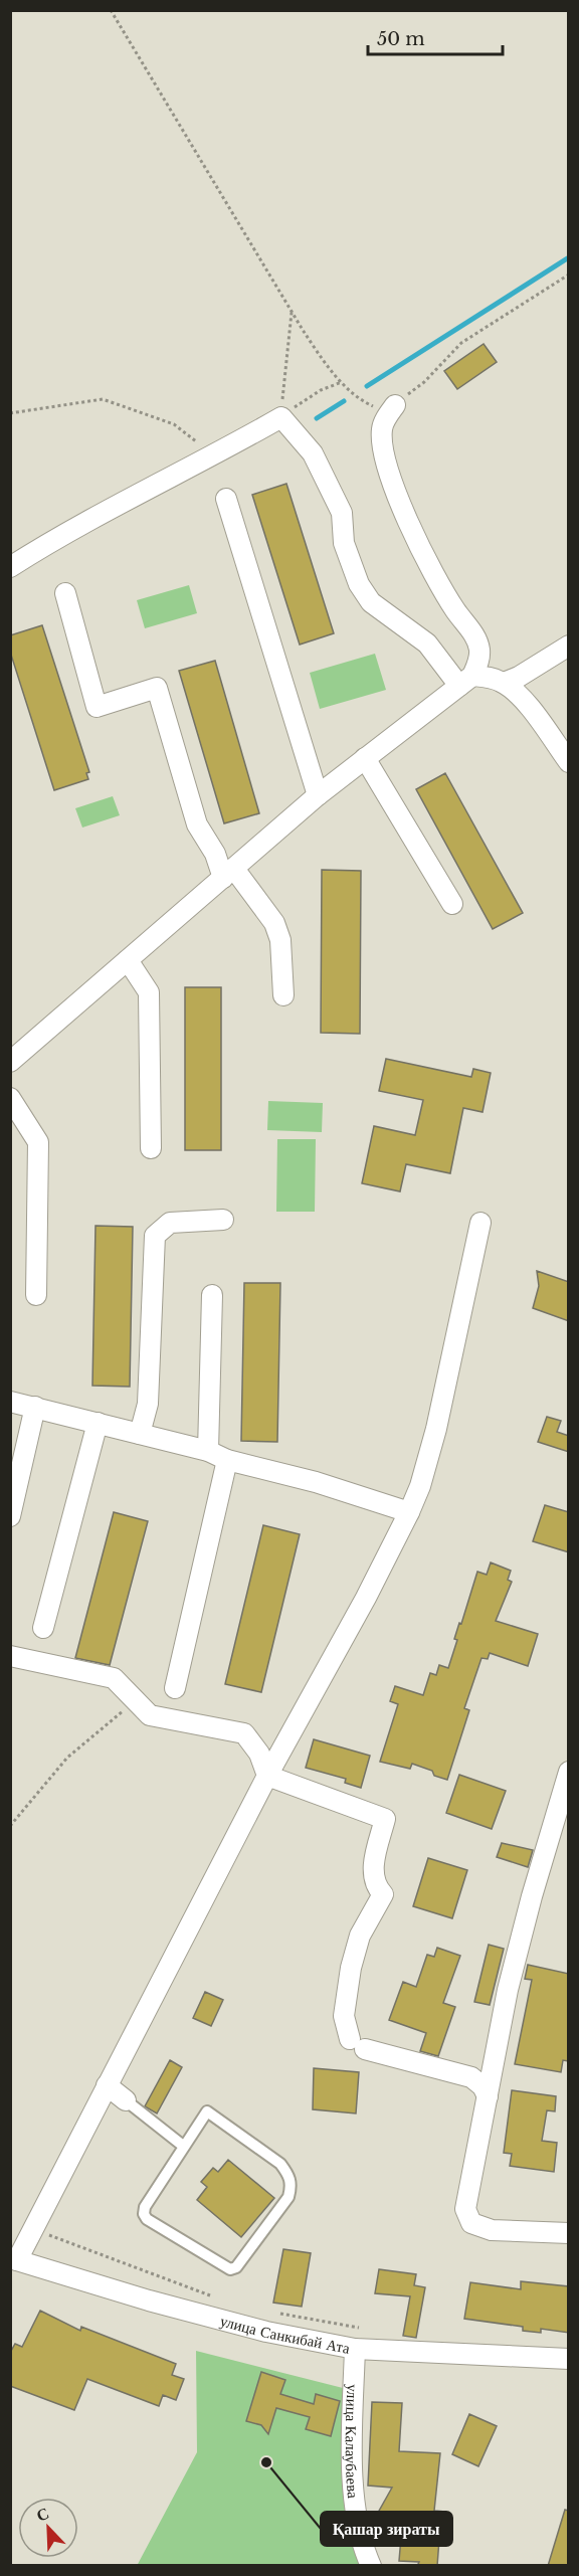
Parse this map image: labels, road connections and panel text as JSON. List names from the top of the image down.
{
  "streets": {
    "street": ["улица Санкибай Ата", "улица Калаубаева"]
  },
  "crossings": [
    ["улица Санкибай Ата", "улица Калаубаева"]
  ],
  "places": ["Қашар зираты"],
  "scale_bar": "50 m",
  "north": "top left"
}
